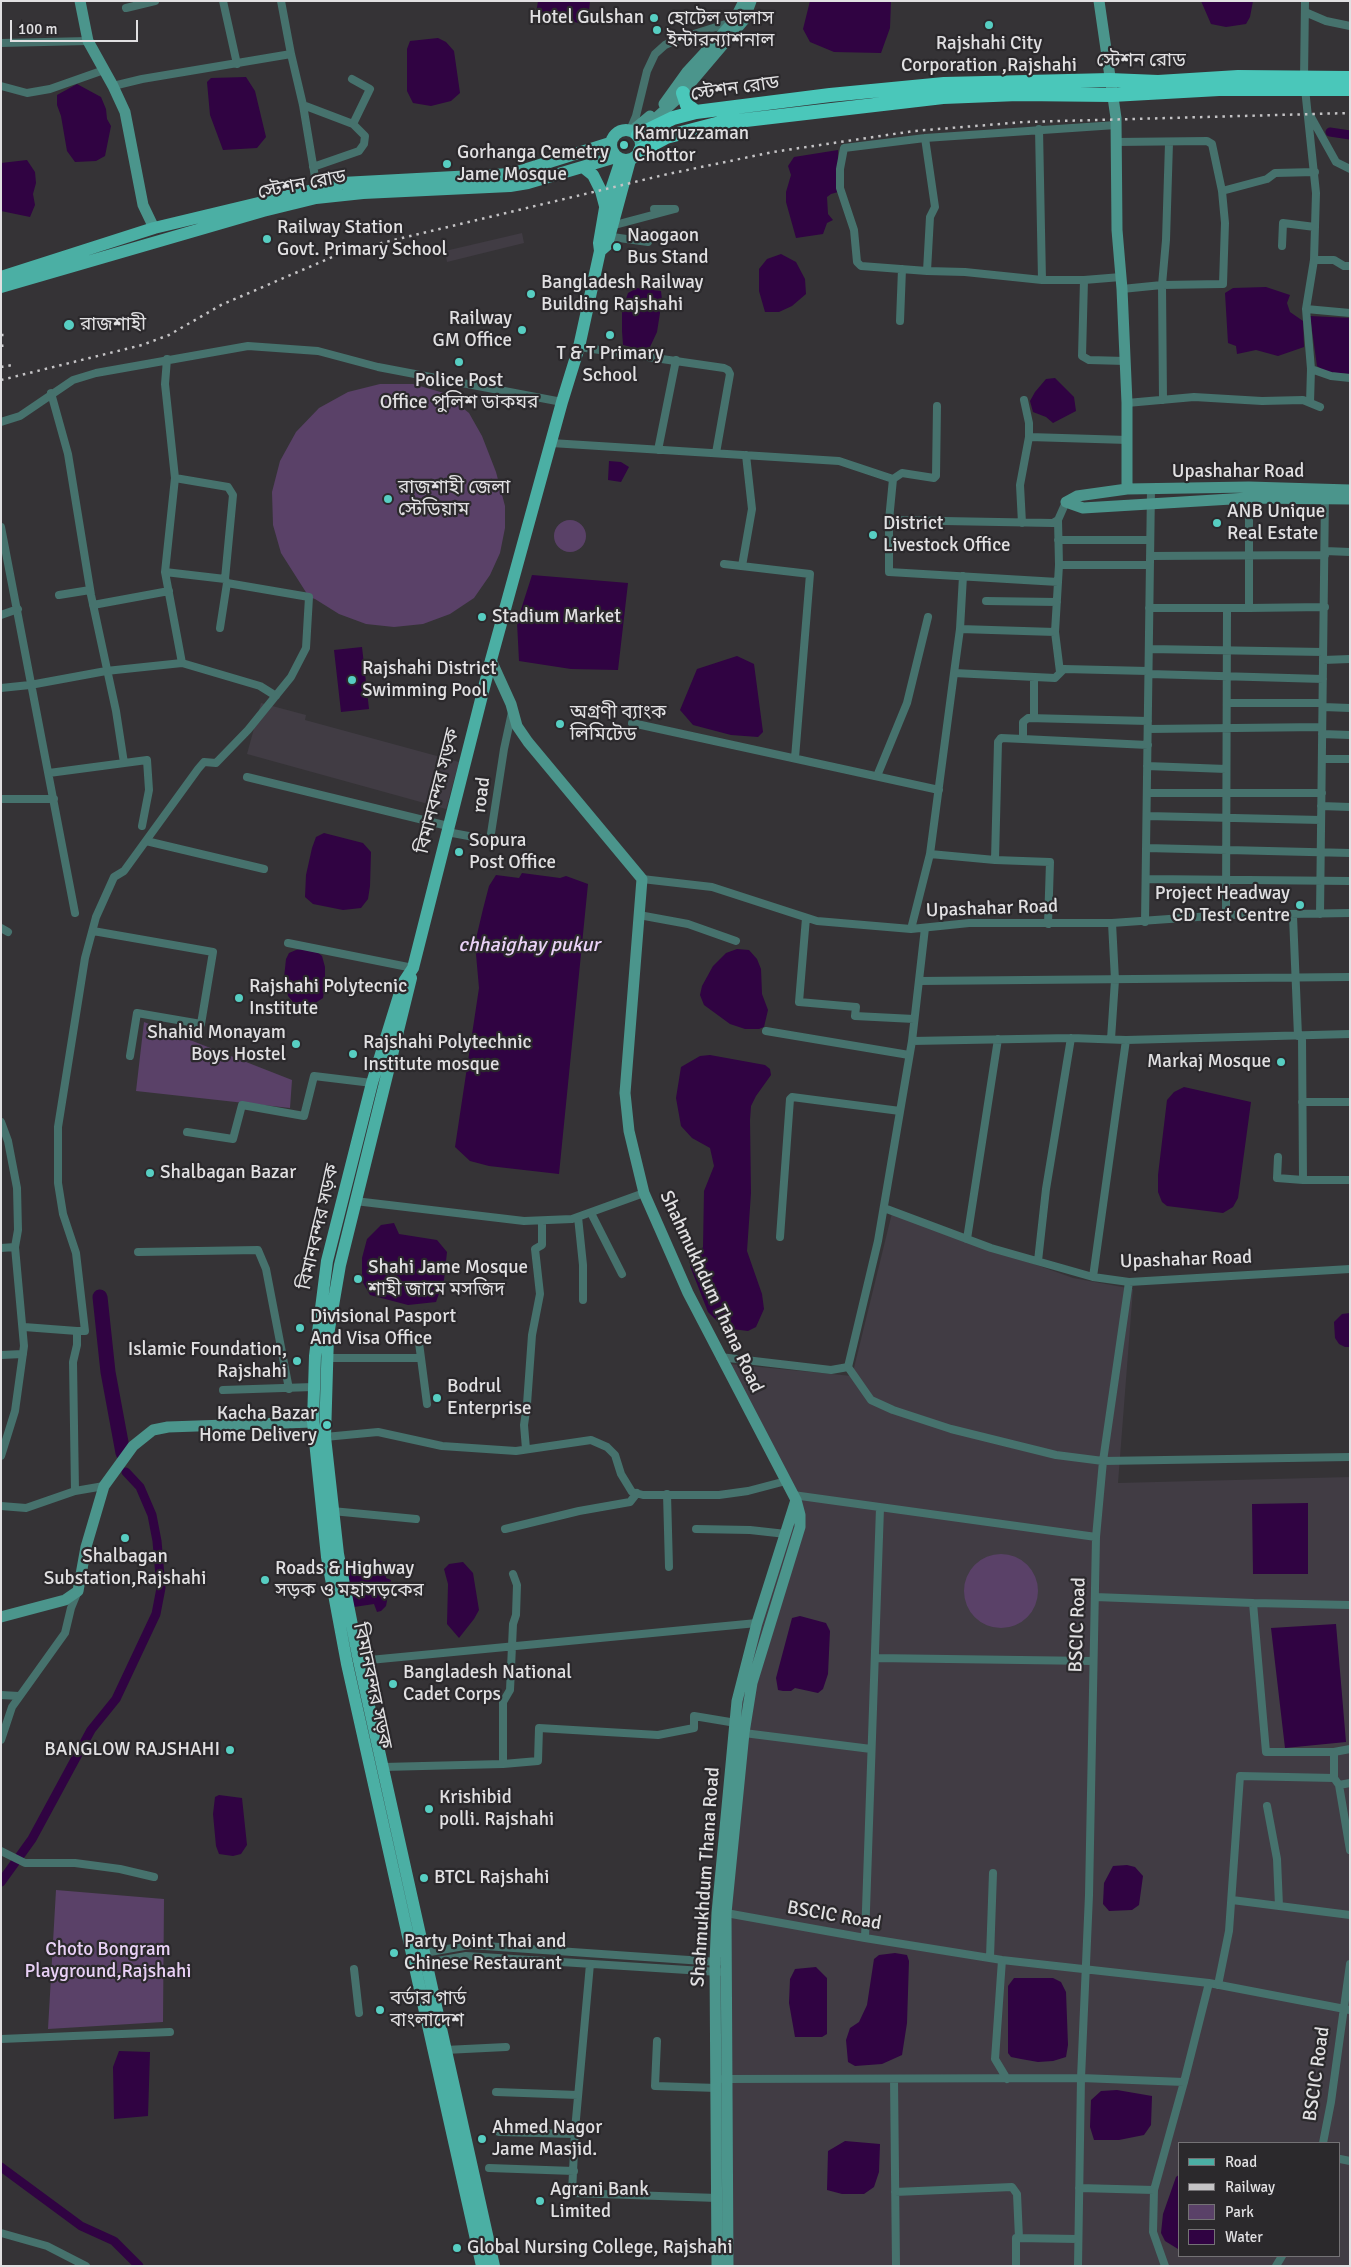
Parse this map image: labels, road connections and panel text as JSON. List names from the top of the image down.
{
  "streets": {
    "highway": ["স্টেশন রোড"],
    "main road": ["Upashahar Road", "বিমানবন্দর সড়ক", "Shahmukhdum Thana Road"],
    "street": ["road", "BSCIC Road"]
  },
  "crossings": [
    ["Upashahar Road", "Shahmukhdum Thana Road"],
    ["Upashahar Road", "BSCIC Road"],
    ["বিমানবন্দর সড়ক", "road"],
    ["Shahmukhdum Thana Road", "BSCIC Road"]
  ],
  "water": ["chhaighay pukur"],
  "parks": ["Choto Bongram Playground,Rajshahi"],
  "places": [
    "Hotel Gulshan",
    "Rajshahi City Corporation ,Rajshahi",
    "হোটেল ডালাস ইন্টারন্যাশনাল",
    "Kamruzzaman Chottor",
    "Gorhanga Cemetry Jame Mosque",
    "Railway Station Govt. Primary School",
    "Naogaon Bus Stand",
    "Bangladesh Railway Building Rajshahi",
    "রাজশাহী",
    "Railway GM Office",
    "T & T Primary School",
    "Police Post Office পুলিশ ডাকঘর",
    "রাজশাহী জেলা স্টেডিয়াম",
    "ANB Unique Real Estate",
    "District Livestock Office",
    "Stadium Market",
    "Rajshahi District Swimming Pool",
    "অগ্রণী ব্যাংক লিমিটেড",
    "Sopura Post Office",
    "Project Headway CD Test Centre",
    "Rajshahi Polytecnic Institute",
    "Shahid Monayam Boys Hostel",
    "Rajshahi Polytechnic Institute mosque",
    "Markaj Mosque",
    "Shalbagan Bazar",
    "Shahi Jame Mosque শাহী জামে মসজিদ",
    "Divisional Pasport And Visa Office",
    "Islamic Foundation, Rajshahi",
    "Bodrul Enterprise",
    "Kacha Bazar Home Delivery",
    "Shalbagan Substation,Rajshahi",
    "Roads & Highway সড়ক ও মহাসড়কের",
    "Bangladesh National Cadet Corps",
    "BANGLOW RAJSHAHI",
    "Krishibid polli. Rajshahi",
    "BTCL Rajshahi",
    "Party Point Thai and Chinese Restaurant",
    "বর্ডার গার্ড বাংলাদেশ",
    "Ahmed Nagor Jame Masjid.",
    "Agrani Bank Limited",
    "Global Nursing College, Rajshahi"
  ],
  "legend": [
    "Road",
    "Railway",
    "Park",
    "Water"
  ],
  "scale_bar": "100 m"
}
